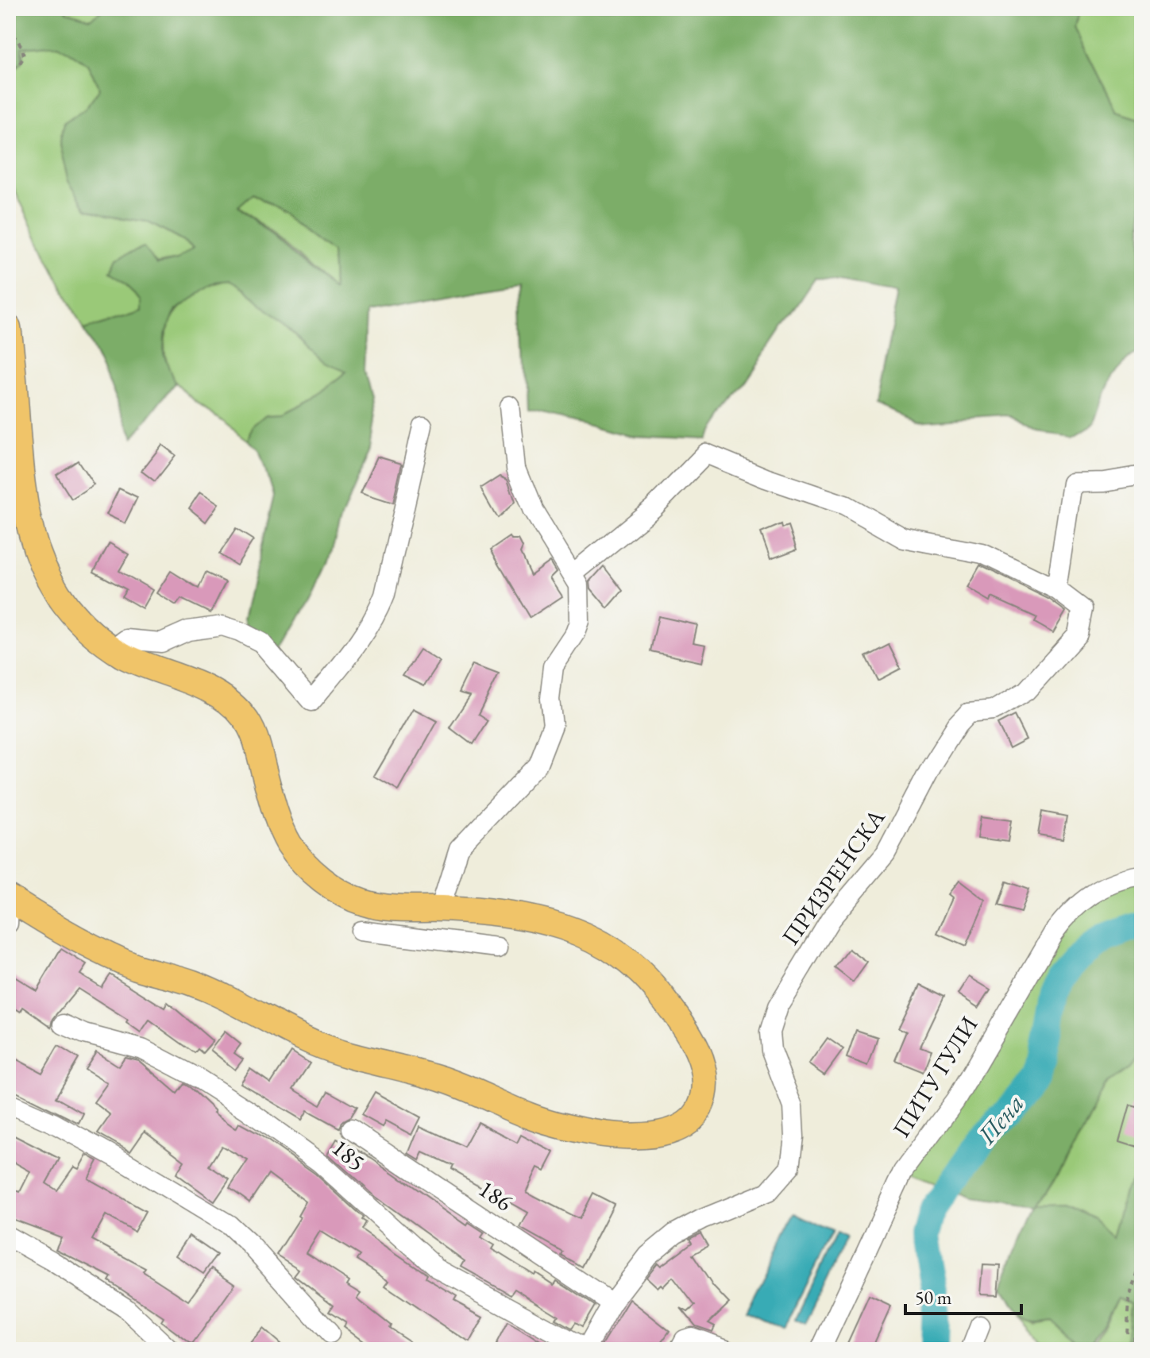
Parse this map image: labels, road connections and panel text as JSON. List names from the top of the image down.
{
  "streets": {
    "street": [
      "ПРИЗРЕНСКА",
      "ПИТУ ГУЛИ",
      "185",
      "186"
    ]
  },
  "crossings": [
    ["ПРИЗРЕНСКА", "185"],
    ["ПРИЗРЕНСКА", "186"]
  ],
  "water": ["Пена"],
  "scale_bar": "50 m"
}
